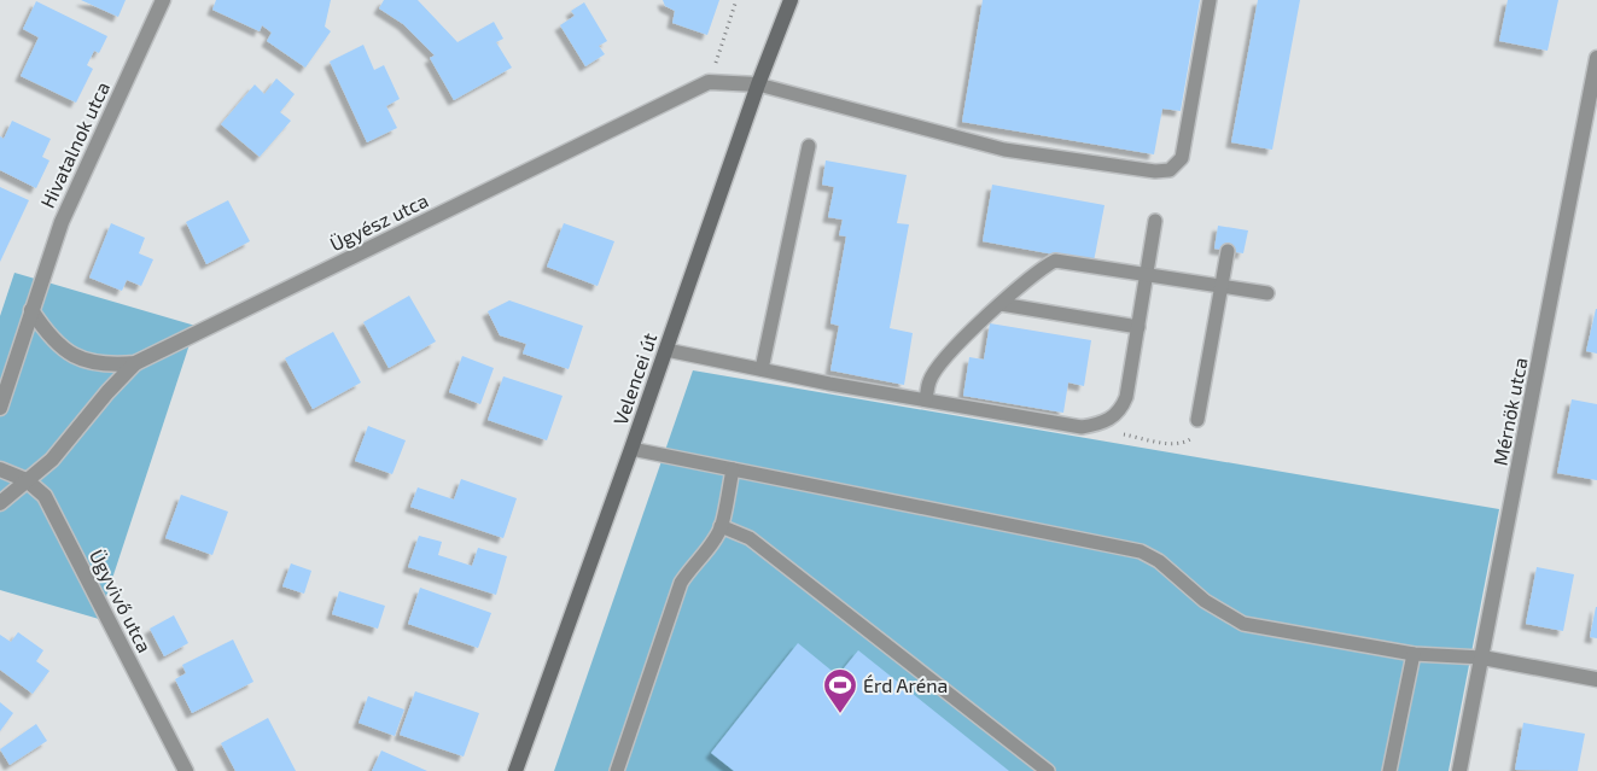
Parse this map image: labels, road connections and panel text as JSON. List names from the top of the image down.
{
  "streets": {
    "main road": ["Velencei út"],
    "street": [
      "Hivatalnok utca",
      "Ügyész utca",
      "Mérnök utca",
      "Ügyvivő utca"
    ]
  },
  "crossings": [
    ["Hivatalnok utca", "Ügyész utca"],
    ["Ügyész utca", "Velencei út"]
  ],
  "places": {
    "sports": ["Érd Aréna"]
  }
}
